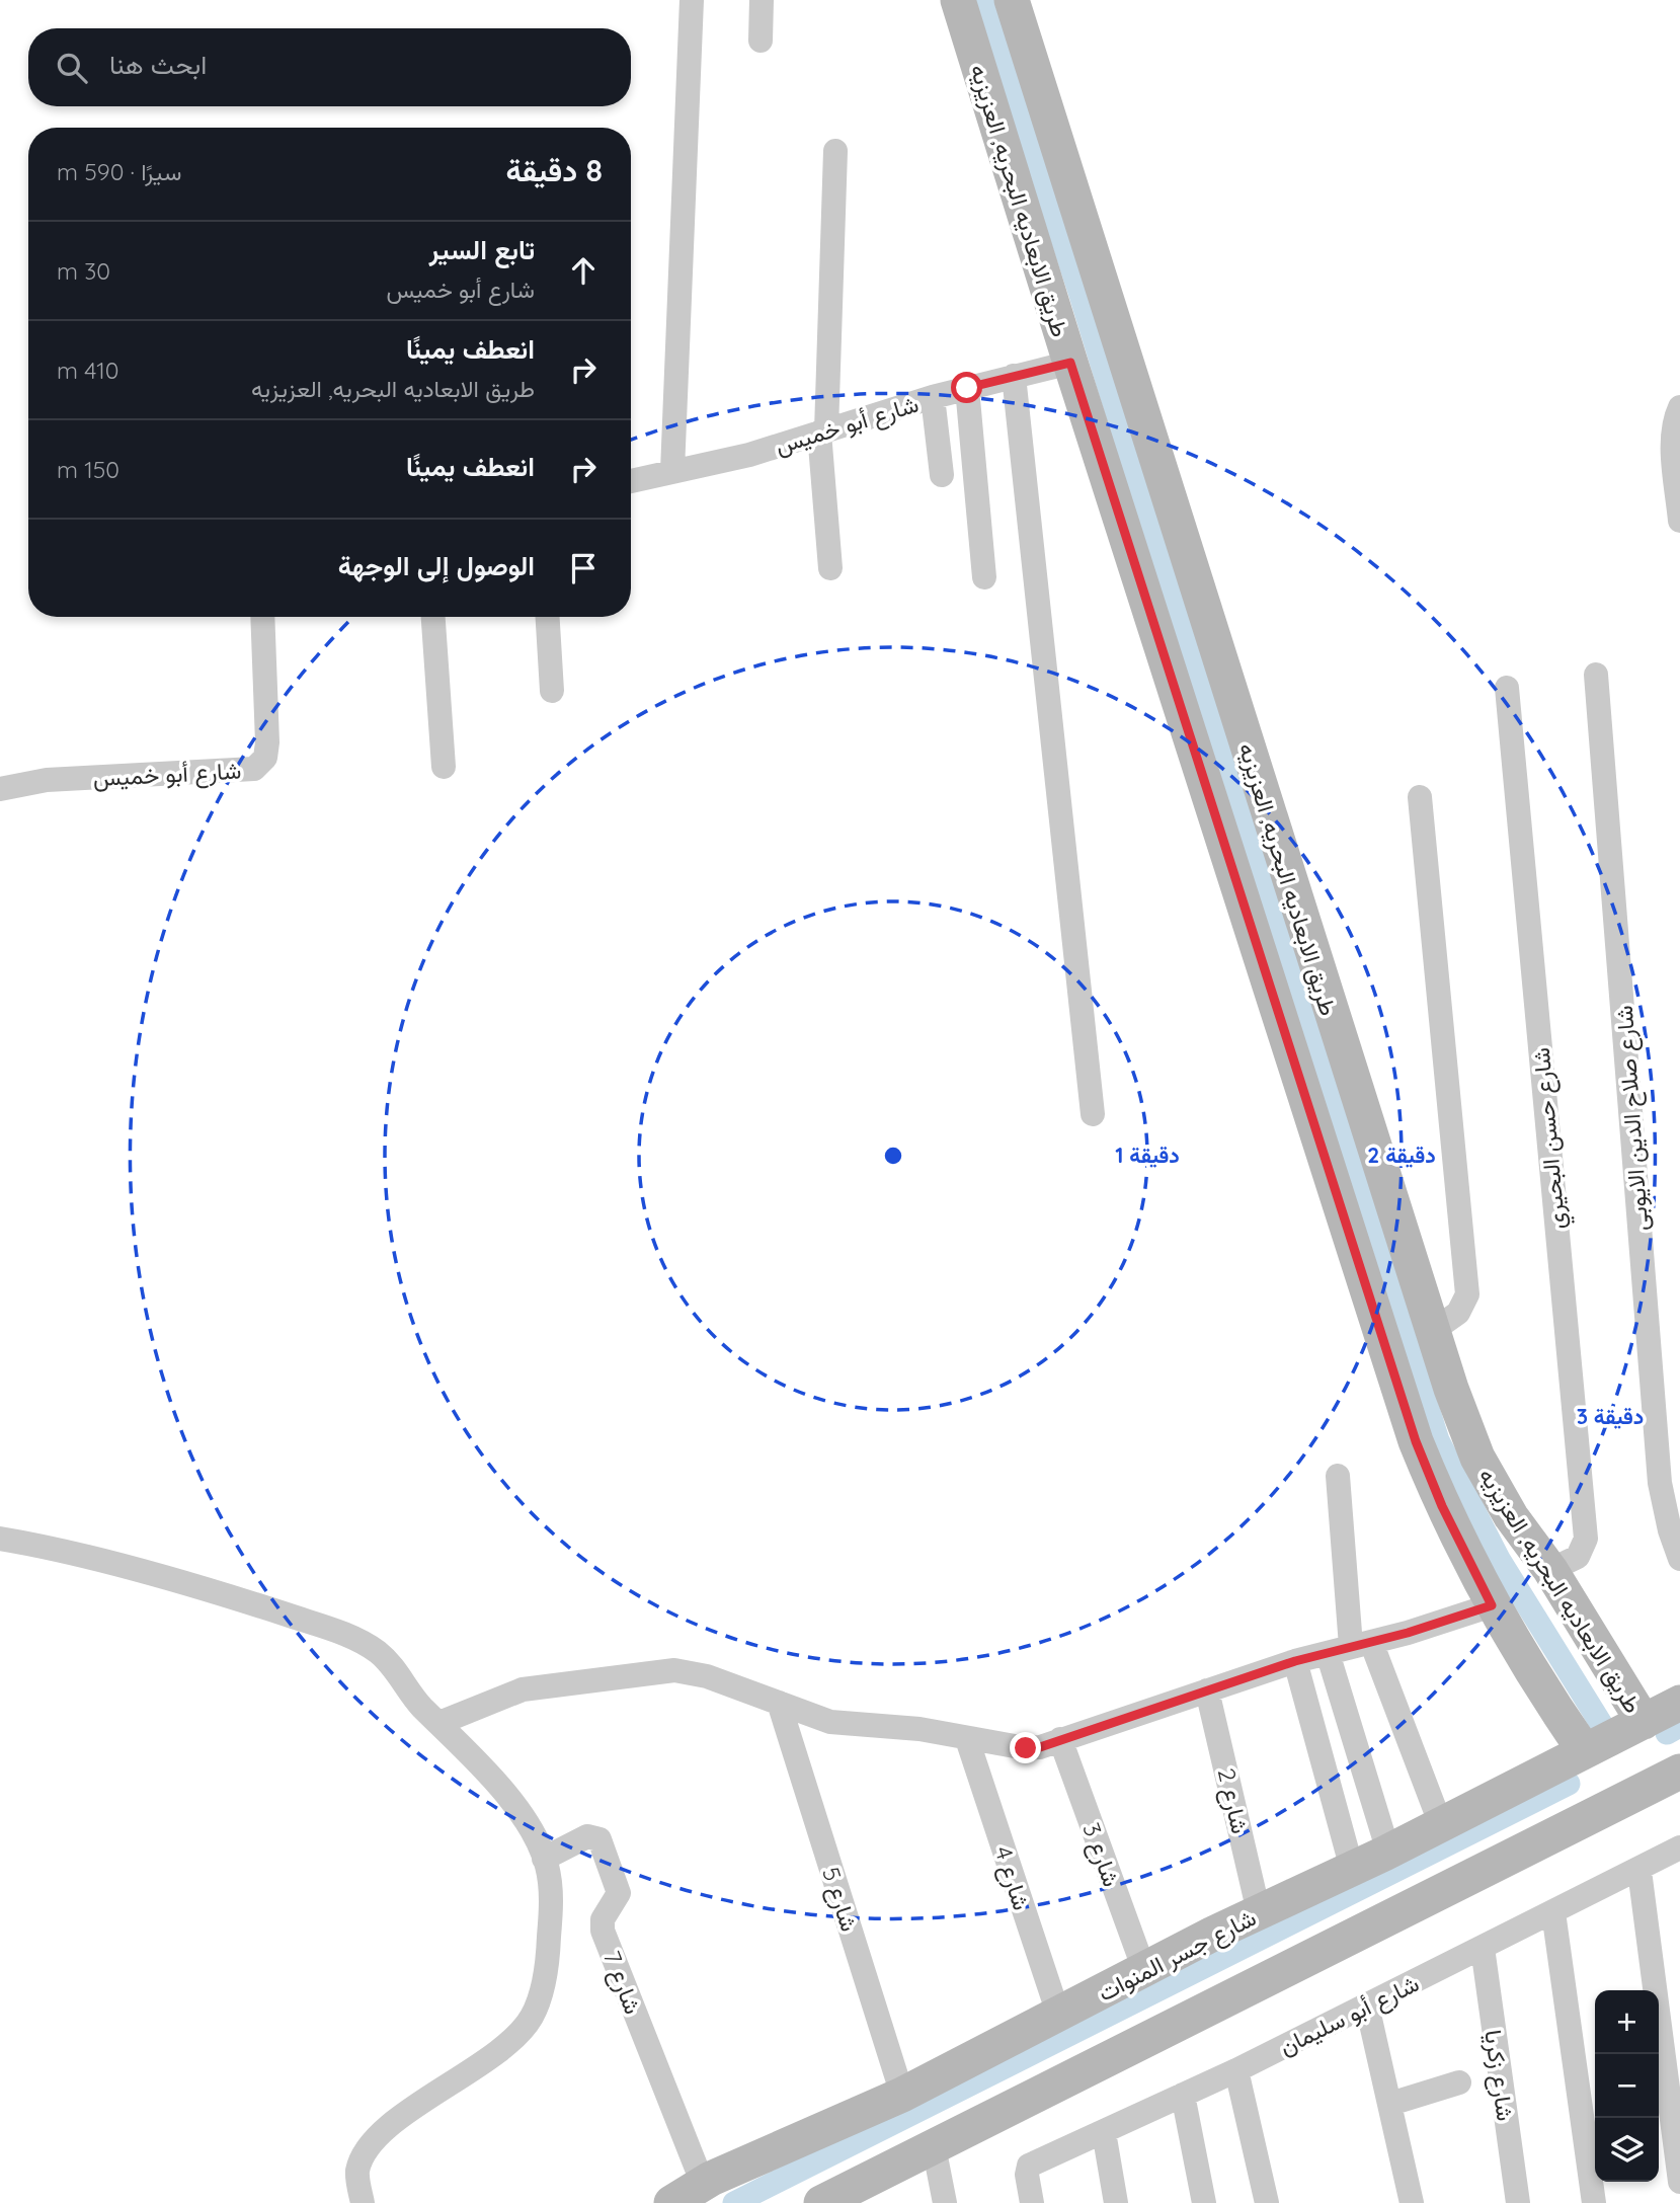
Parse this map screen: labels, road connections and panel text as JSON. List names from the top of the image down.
{
  "streets": {
    "street": [
      "طريق الابعاديه البحريه, العزيزيه",
      "شارع أبو خميس",
      "شارع صلاح الدين الايوبى",
      "شارع حسن البحيري",
      "شارع 2",
      "شارع 3",
      "شارع 4",
      "شارع 5",
      "شارع جسر المنوات",
      "شارع 7",
      "شارع أبو سليمان",
      "شارع زكريا"
    ]
  },
  "crossings": [
    ["طريق الابعاديه البحريه, العزيزيه", "شارع أبو خميس"],
    ["طريق الابعاديه البحريه, العزيزيه", "شارع حسن البحيري"],
    ["طريق الابعاديه البحريه, العزيزيه", "شارع جسر المنوات"],
    ["شارع 2", "شارع جسر المنوات"],
    ["شارع 3", "شارع جسر المنوات"],
    ["شارع 4", "شارع جسر المنوات"],
    ["شارع 5", "شارع جسر المنوات"],
    ["شارع جسر المنوات", "شارع 7"],
    ["شارع أبو سليمان", "شارع زكريا"]
  ],
  "page": {
    "search": "ابحث هنا",
    "heading": ["8 دقيقة", "سيرًا · 590 m"],
    "list": [
      ["تابع السير", "شارع أبو خميس", "30 m"],
      ["انعطف يمينًا", "طريق الابعاديه البحريه, العزيزيه", "410 m"],
      ["انعطف يمينًا", "150 m"],
      "الوصول إلى الوجهة"
    ],
    "map_buttons": ["+", "−"]
  },
  "rings": ["1 دقيقة", "2 دقيقة", "3 دقيقة"]
}
